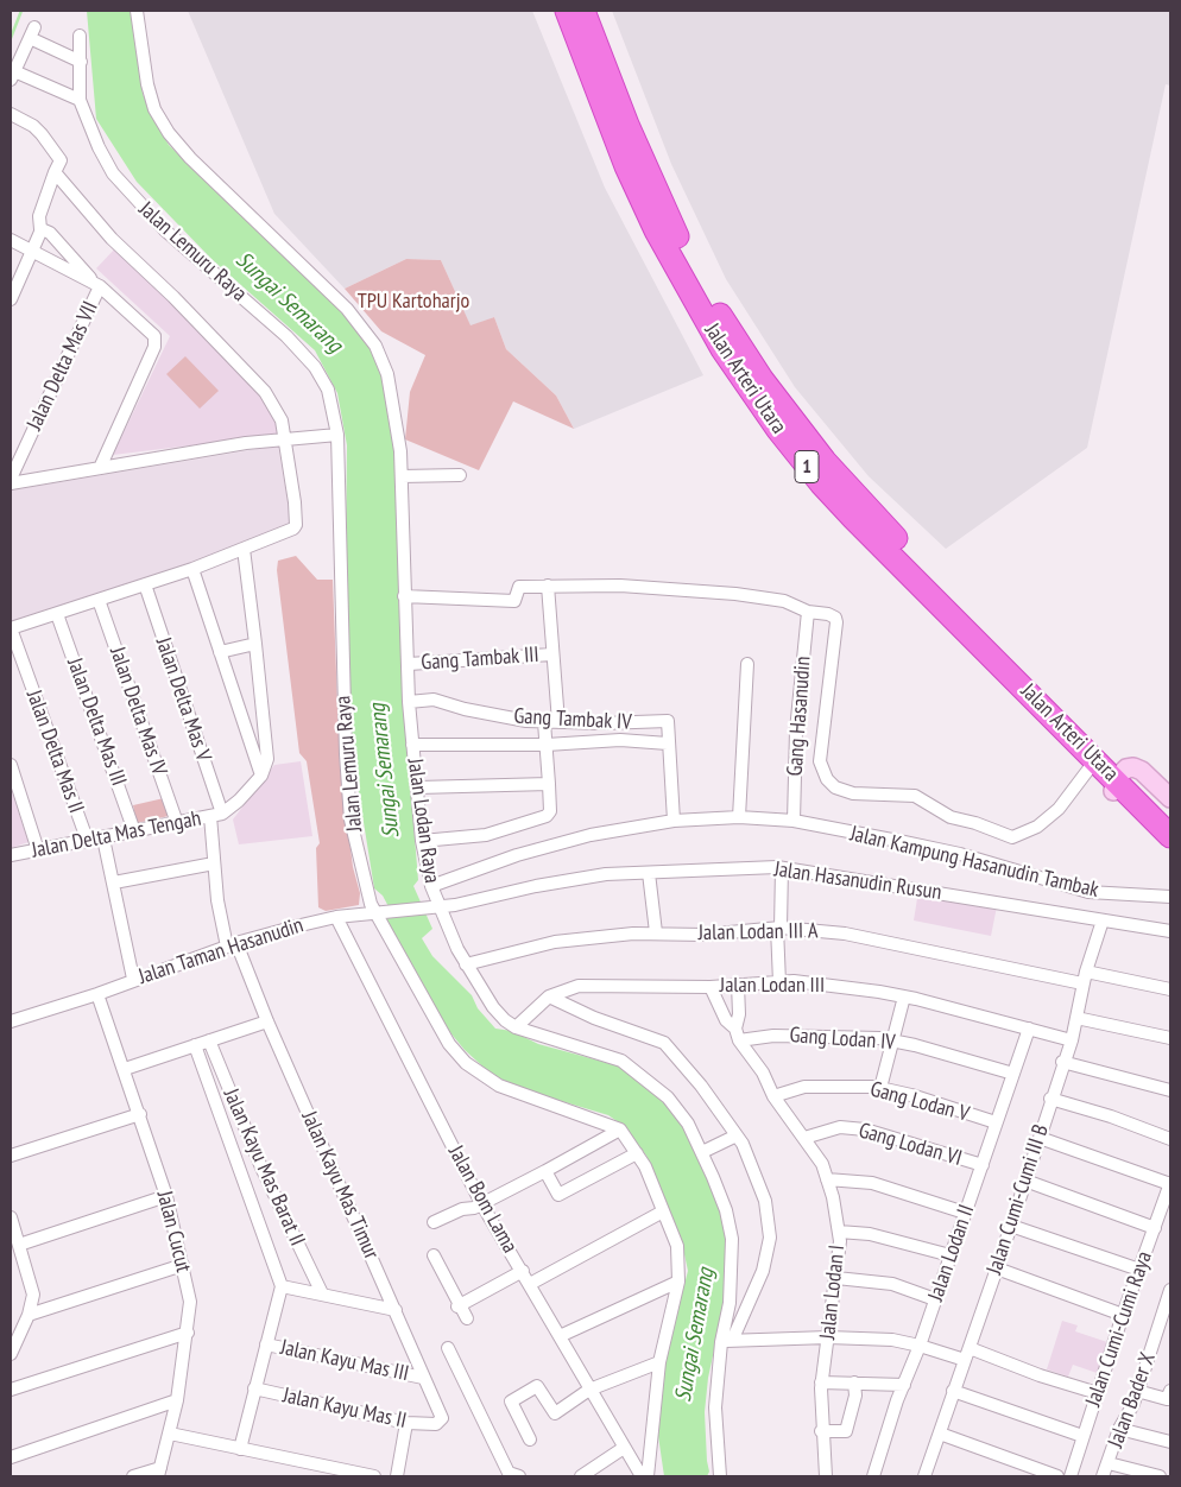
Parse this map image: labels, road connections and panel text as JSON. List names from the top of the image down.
{
  "streets": {
    "highway": ["Jalan Arteri Utara", "1"],
    "street": [
      "Jalan Lemuru Raya",
      "Jalan Delta Mas VII",
      "Gang Tambak III",
      "Jalan Delta Mas V",
      "Jalan Delta Mas IV",
      "Gang Hasanudin",
      "Gang Tambak IV",
      "Jalan Delta Mas III",
      "Jalan Delta Mas II",
      "Jalan Lodan Raya",
      "Jalan Delta Mas Tengah",
      "Jalan Kampung Hasanudin Tambak",
      "Jalan Hasanudin Rusun",
      "Jalan Lodan III A",
      "Jalan Taman Hasanudin",
      "Jalan Lodan III",
      "Gang Lodan IV",
      "Gang Lodan V",
      "Gang Lodan VI",
      "Jalan Kayu Mas Barat II",
      "Jalan Kayu Mas Timur",
      "Jalan Bom Lama",
      "Jalan Cumi-Cumi III B",
      "Jalan Cucut",
      "Jalan Lodan II",
      "Jalan Lodan I",
      "Jalan Cumi-Cumi Raya",
      "Jalan Kayu Mas III",
      "Jalan Bader X",
      "Jalan Kayu Mas II"
    ]
  },
  "crossings": [
    ["Jalan Lemuru Raya", "Jalan Taman Hasanudin"],
    ["Gang Tambak III", "Jalan Lodan Raya"],
    ["Jalan Delta Mas V", "Jalan Delta Mas Tengah"],
    ["Jalan Delta Mas V", "Jalan Kayu Mas Timur"],
    ["Jalan Delta Mas IV", "Jalan Delta Mas Tengah"],
    ["Gang Hasanudin", "Jalan Kampung Hasanudin Tambak"],
    ["Gang Tambak IV", "Jalan Lodan Raya"],
    ["Jalan Delta Mas III", "Jalan Delta Mas Tengah"],
    ["Jalan Delta Mas II", "Jalan Delta Mas Tengah"],
    ["Jalan Lodan Raya", "Jalan Kampung Hasanudin Tambak"],
    ["Jalan Lodan Raya", "Jalan Hasanudin Rusun"],
    ["Jalan Lodan Raya", "Jalan Lodan III A"],
    ["Jalan Lodan Raya", "Jalan Taman Hasanudin"],
    ["Jalan Lodan Raya", "Jalan Lodan III"],
    ["Jalan Hasanudin Rusun", "Jalan Taman Hasanudin"],
    ["Jalan Hasanudin Rusun", "Jalan Cumi-Cumi III B"],
    ["Jalan Lodan III A", "Jalan Cumi-Cumi III B"],
    ["Jalan Taman Hasanudin", "Jalan Kayu Mas Timur"],
    ["Jalan Taman Hasanudin", "Jalan Bom Lama"],
    ["Jalan Taman Hasanudin", "Jalan Cucut"],
    ["Jalan Lodan III", "Jalan Cumi-Cumi III B"],
    ["Jalan Lodan III", "Jalan Lodan II"],
    ["Jalan Lodan III", "Jalan Lodan I"],
    ["Gang Lodan IV", "Jalan Lodan II"],
    ["Gang Lodan IV", "Jalan Lodan I"],
    ["Gang Lodan V", "Jalan Lodan II"],
    ["Gang Lodan V", "Jalan Lodan I"],
    ["Gang Lodan VI", "Jalan Lodan II"],
    ["Gang Lodan VI", "Jalan Lodan I"],
    ["Jalan Kayu Mas Timur", "Jalan Kayu Mas III"],
    ["Jalan Kayu Mas Timur", "Jalan Kayu Mas II"]
  ],
  "water": ["Sungai Semarang"],
  "parks": ["TPU Kartoharjo"]
}
